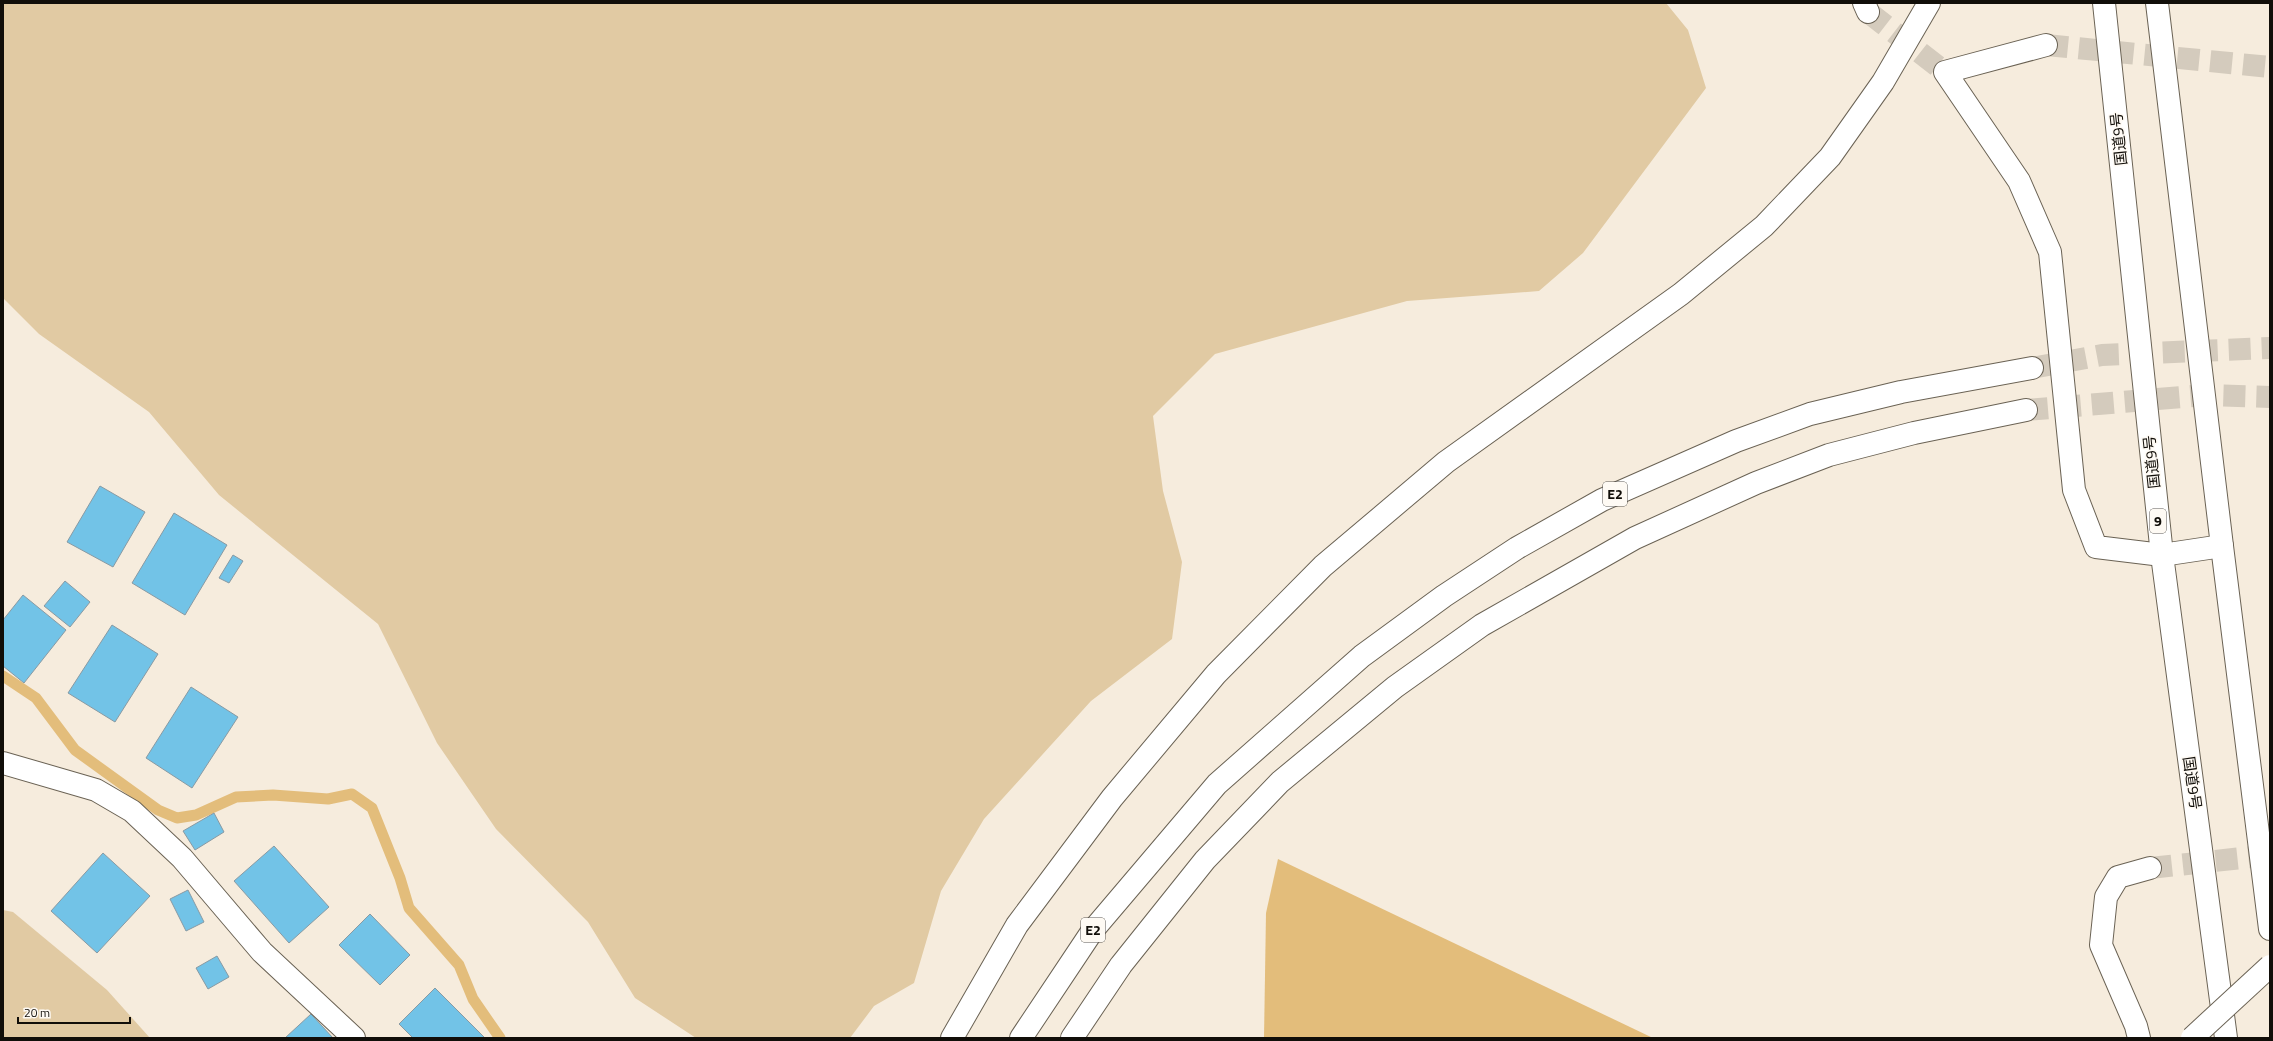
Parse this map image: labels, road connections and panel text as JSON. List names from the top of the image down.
{
  "streets": {
    "main road": ["国道9号", "E2", "9"]
  },
  "scale_bar": "20 m"
}
